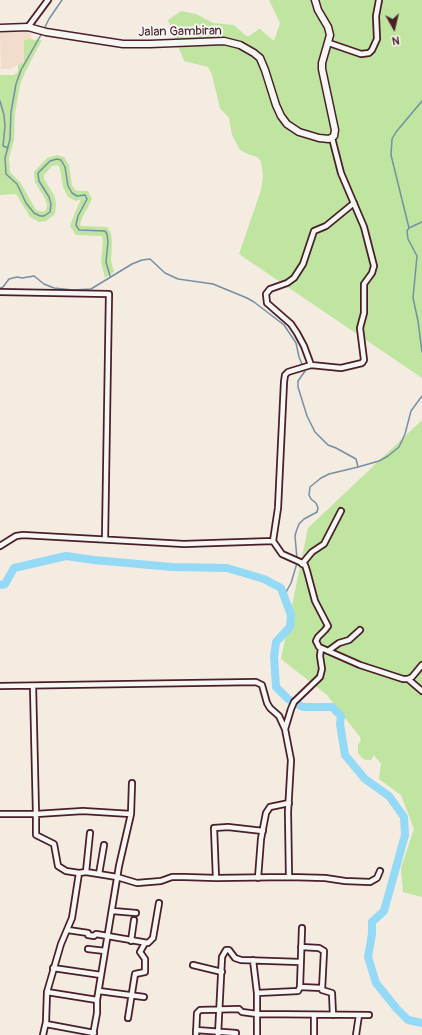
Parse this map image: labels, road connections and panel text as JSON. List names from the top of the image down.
{
  "streets": {
    "street": ["Jalan Gambiran"]
  },
  "north": "bottom"
}
